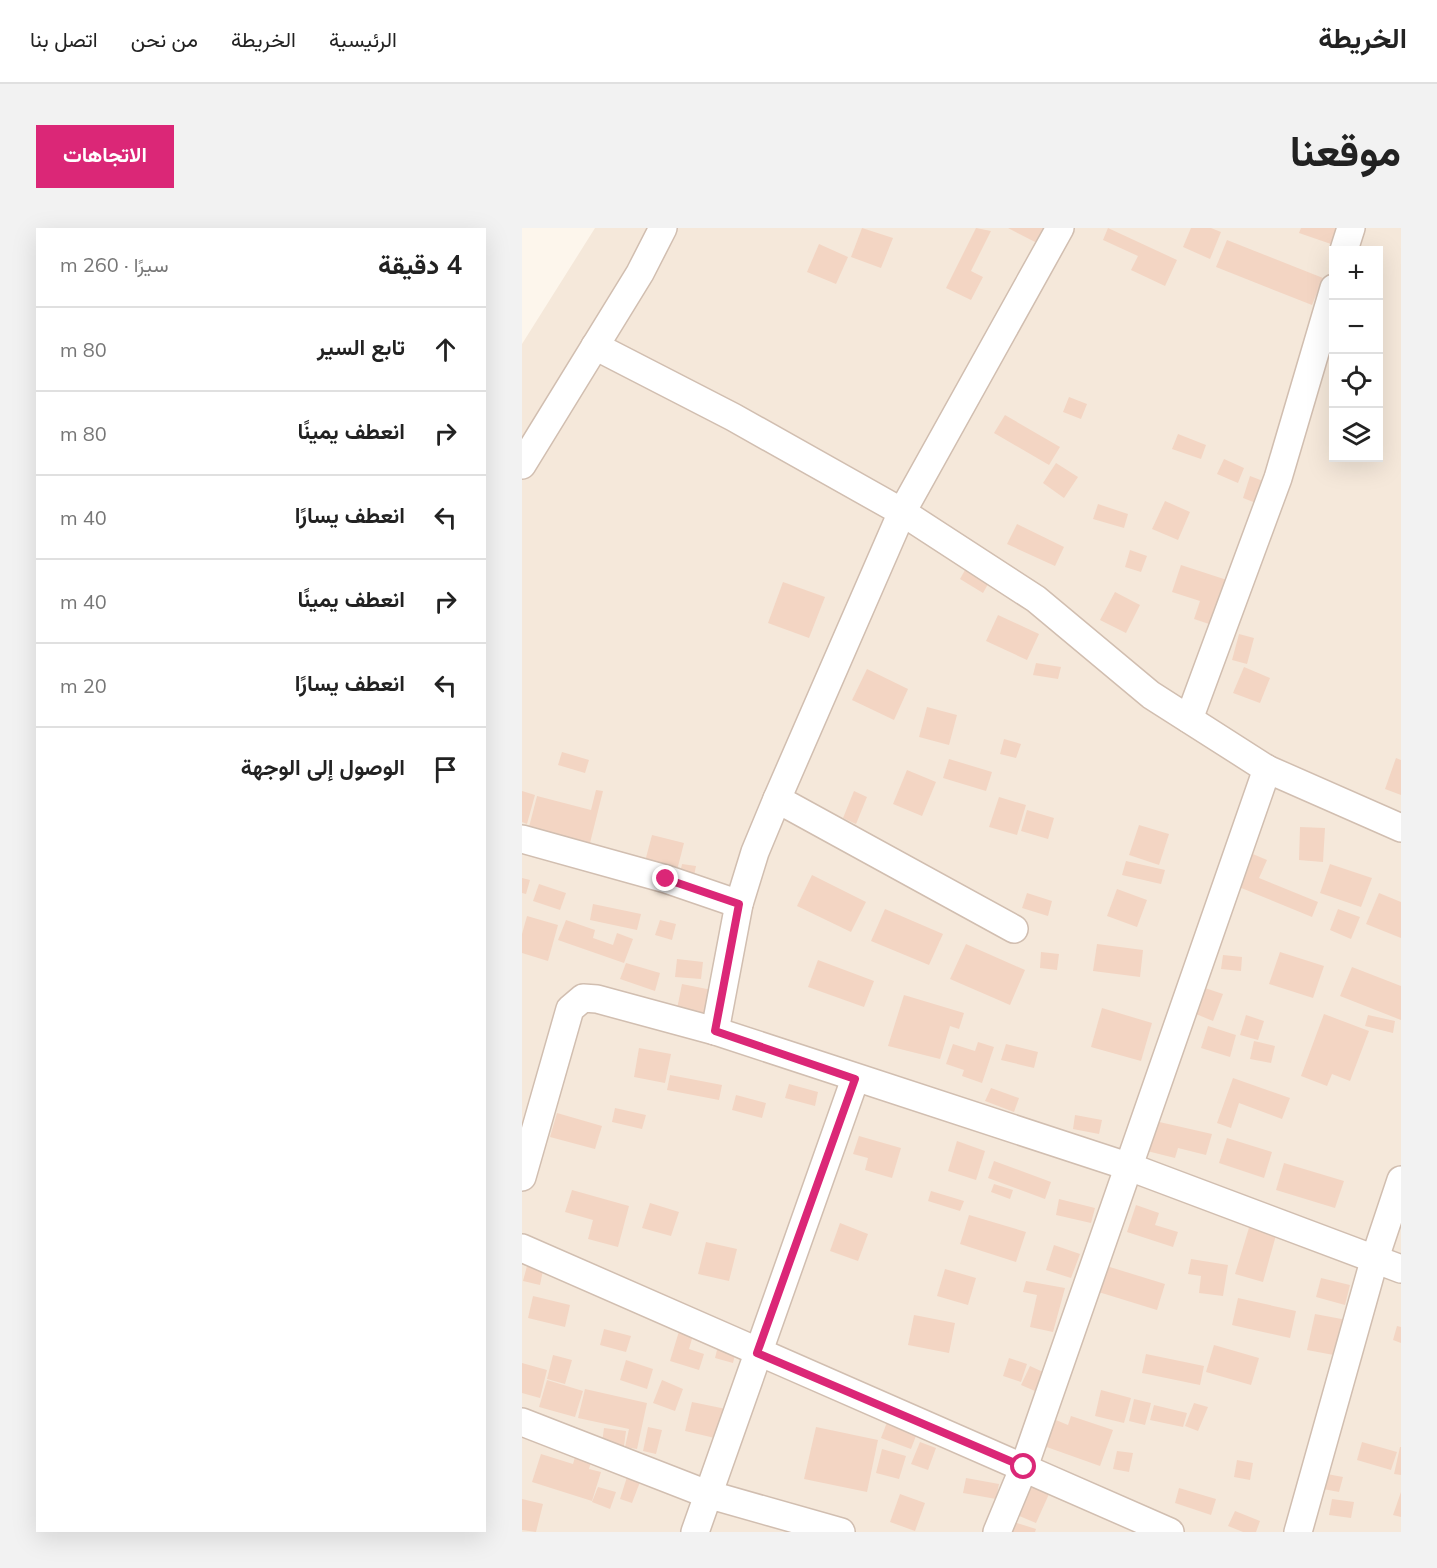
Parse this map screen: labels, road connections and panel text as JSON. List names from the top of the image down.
{
  "page": {
    "header": "الخريطة",
    "nav": [
      "الرئيسية",
      "الخريطة",
      "من نحن",
      "اتصل بنا"
    ],
    "title": "موقعنا",
    "buttons": "الاتجاهات",
    "heading": ["4 دقيقة", "سيرًا · 260 m"],
    "map_buttons": ["+", "−"],
    "list": [
      ["تابع السير", "80 m"],
      ["انعطف يمينًا", "80 m"],
      ["انعطف يسارًا", "40 m"],
      ["انعطف يمينًا", "40 m"],
      ["انعطف يسارًا", "20 m"],
      "الوصول إلى الوجهة"
    ]
  }
}
